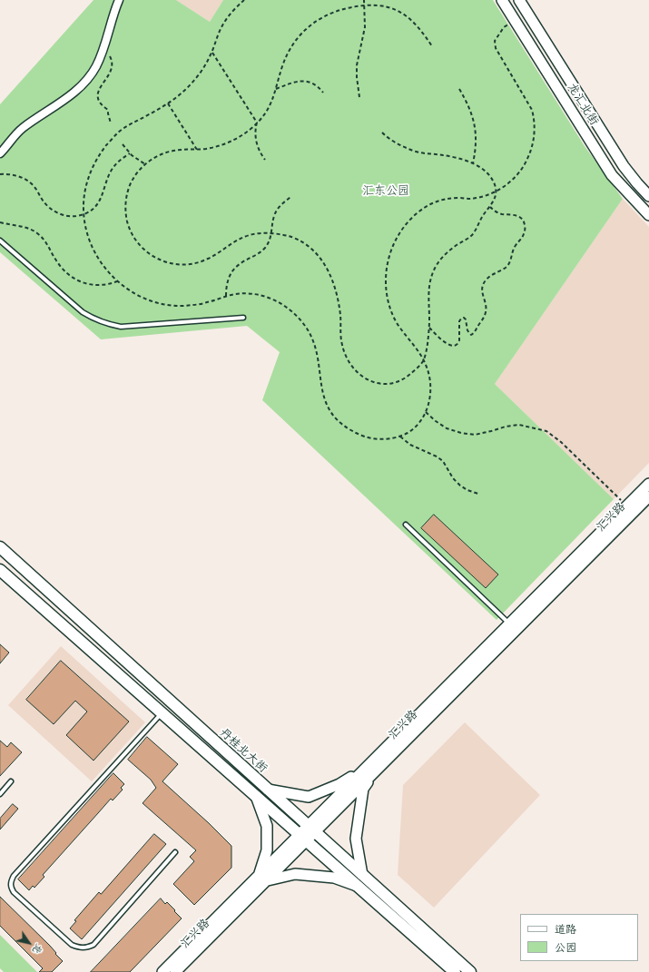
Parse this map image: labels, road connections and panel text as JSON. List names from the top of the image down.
{
  "streets": {
    "main road": ["龙汇北街", "汇兴路", "丹桂北大街"]
  },
  "crossings": [
    ["汇兴路", "丹桂北大街"]
  ],
  "parks": ["汇东公园"],
  "legend": ["道路", "公园"],
  "north": "bottom right"
}
